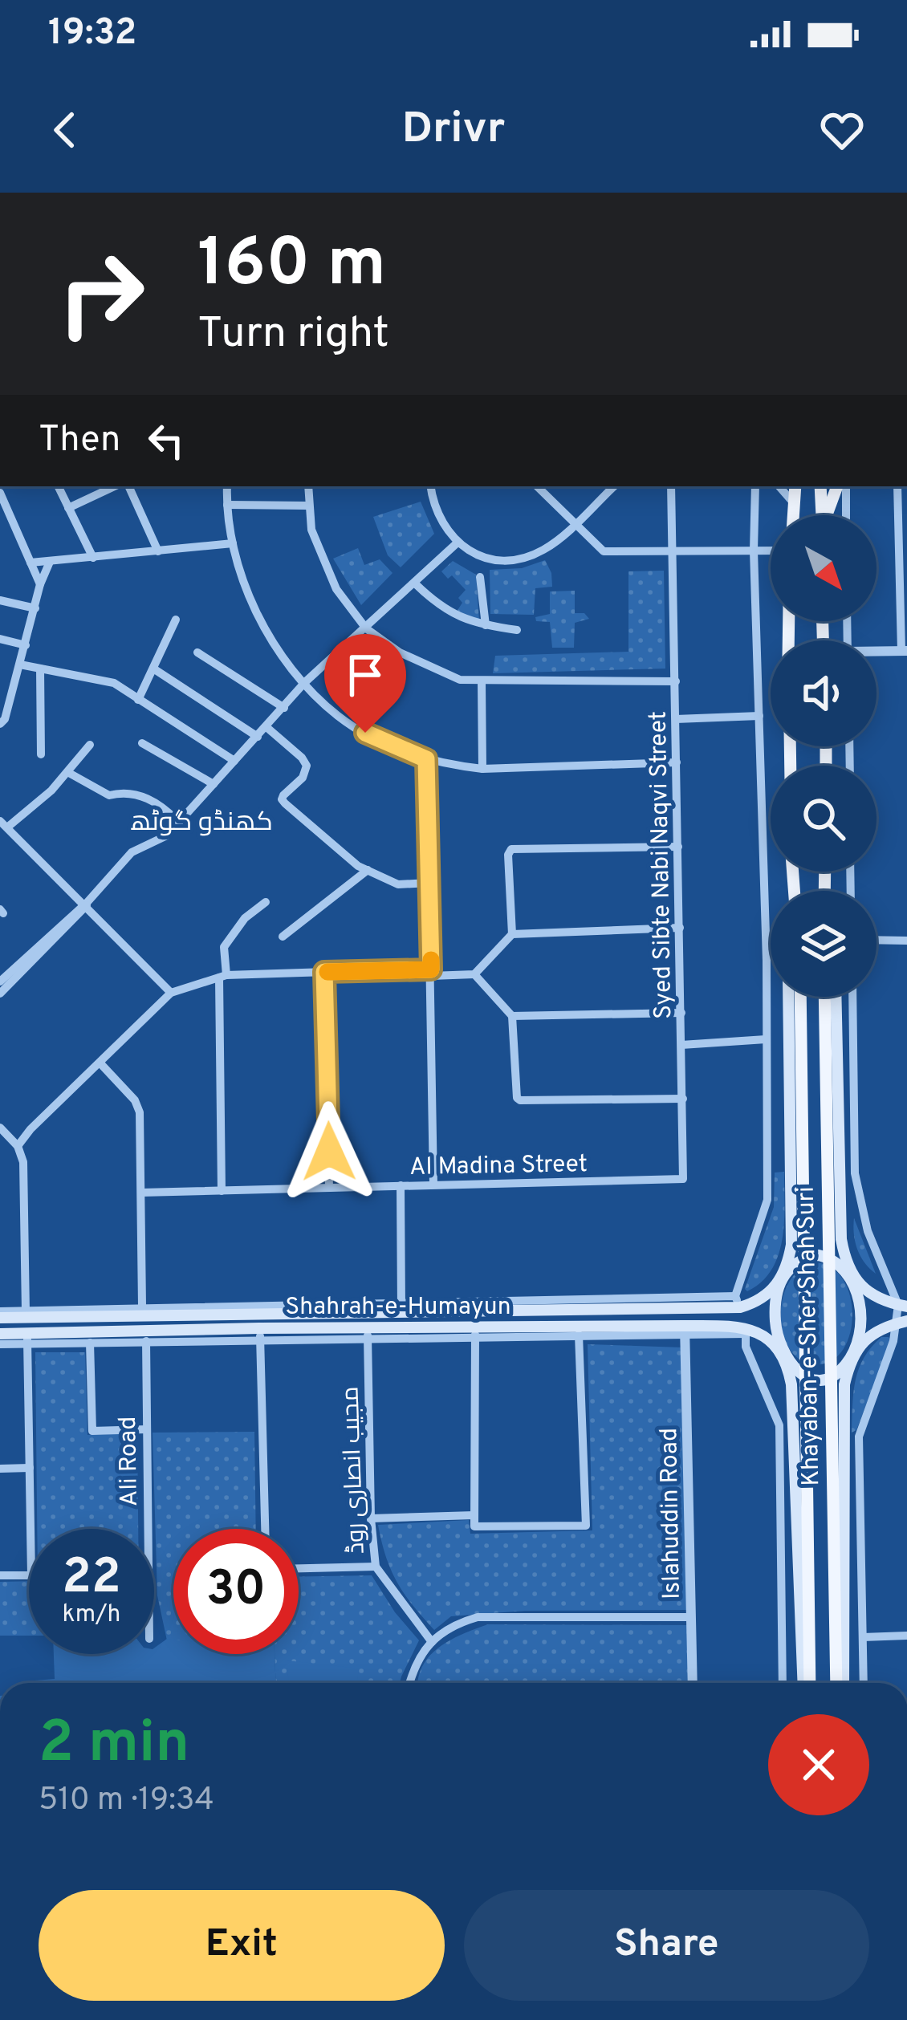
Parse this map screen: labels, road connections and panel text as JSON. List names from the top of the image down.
{
  "streets": {
    "main road": ["Shahrah-e-Humayun", "Khayaban-e-Sher Shah Suri"],
    "street": [
      "Syed Sibte Nabi Naqvi Street",
      "Al Madina Street",
      "Ali Road",
      "مجیب انصاری روڈ",
      "Islahuddin Road"
    ]
  },
  "crossings": [
    ["Syed Sibte Nabi Naqvi Street", "Al Madina Street"],
    ["Shahrah-e-Humayun", "مجیب انصاری روڈ"],
    ["Shahrah-e-Humayun", "Islahuddin Road"]
  ],
  "districts": ["کھنڈو گوٹھ"],
  "north": "bottom right",
  "page": {
    "status": "19:32",
    "header": "Drivr",
    "turn": ["160 m", "Turn right"],
    "then": "Then",
    "speed": "22 km/h",
    "limit": "30",
    "heading": ["2 min", "510 m · 19:34"],
    "buttons": ["Exit", "Share"]
  }
}
